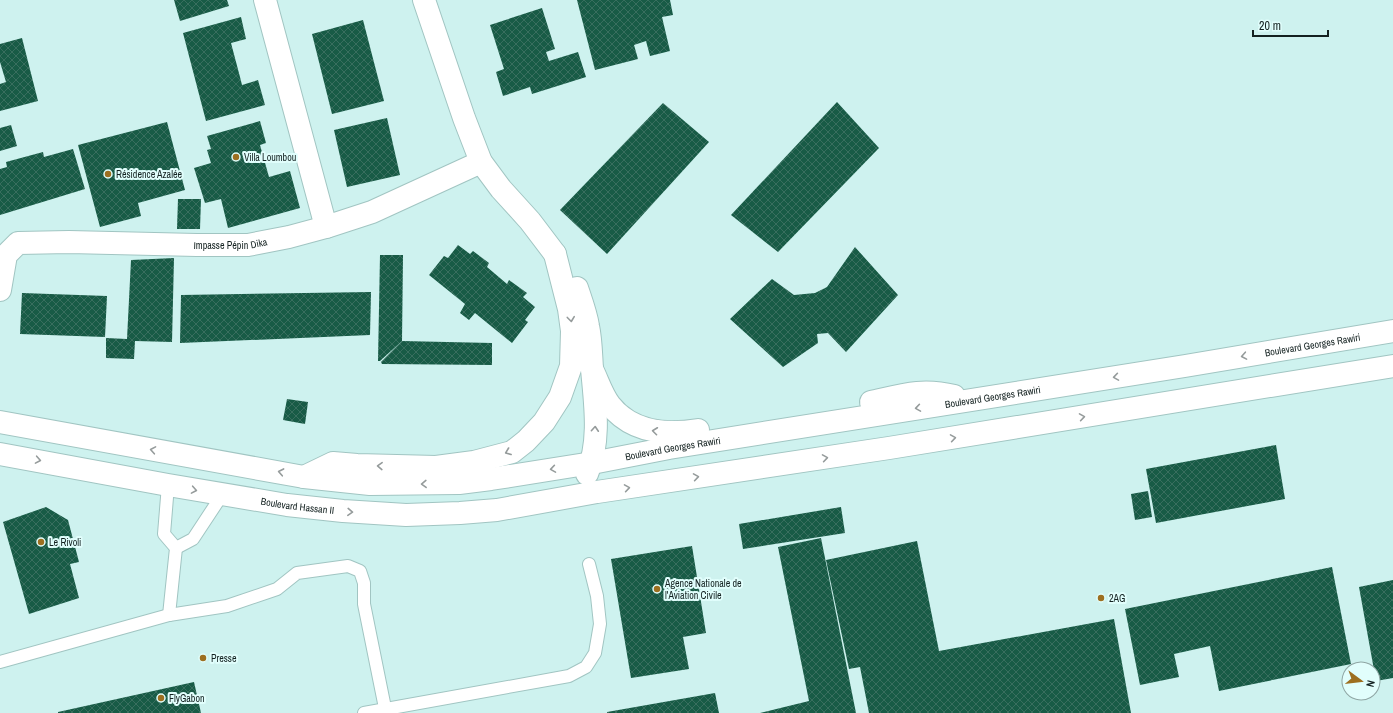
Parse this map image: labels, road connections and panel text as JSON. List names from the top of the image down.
{
  "streets": {
    "main road": ["Impasse Pépin Dika", "Boulevard Georges Rawiri", "Boulevard Hassan II"]
  },
  "one_way": ["Boulevard Georges Rawiri"],
  "places": [
    "Villa Loumbou",
    "Résidence Azalée",
    "Le Rivoli",
    "Agence Nationale de l'Aviation Civile",
    "2AG",
    "Presse",
    "FlyGabon"
  ],
  "scale_bar": "20 m",
  "north": "right"
}
